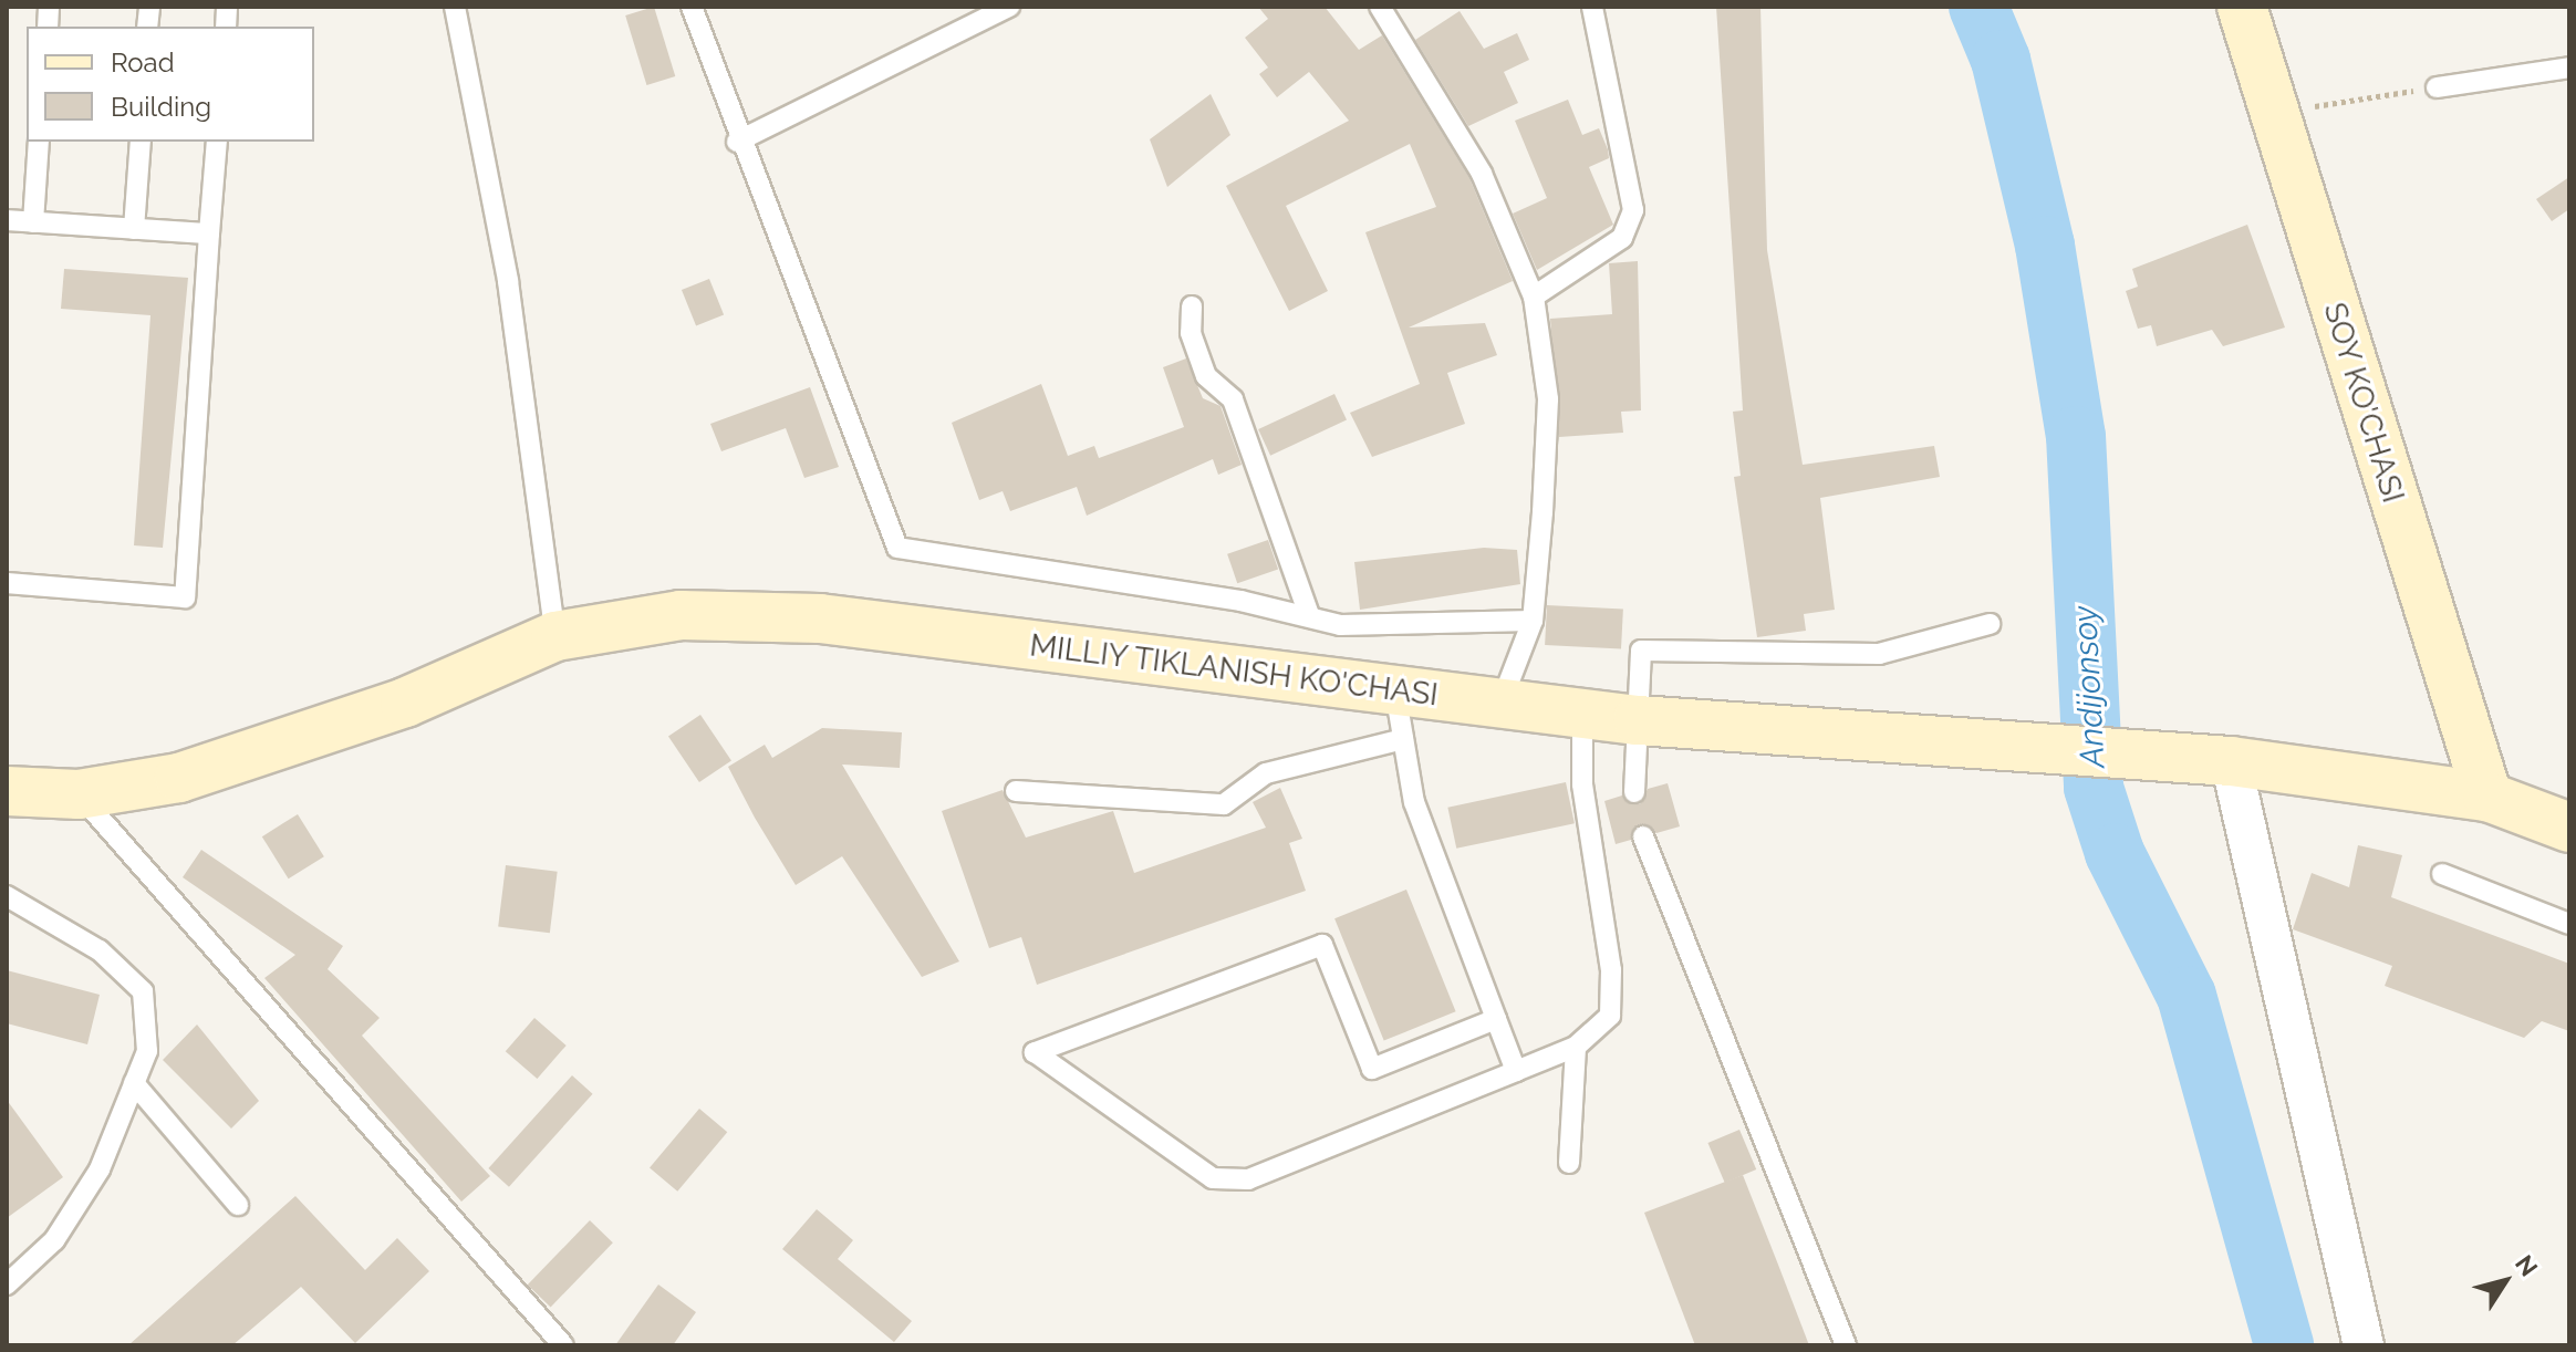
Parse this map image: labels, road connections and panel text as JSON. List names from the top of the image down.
{
  "streets": {
    "main road": ["SOY KO'CHASI", "MILLIY TIKLANISH KO'CHASI"]
  },
  "crossings": [
    ["SOY KO'CHASI", "MILLIY TIKLANISH KO'CHASI"]
  ],
  "water": ["Andijonsoy"],
  "legend": ["Road", "Building"],
  "north": "top right"
}
